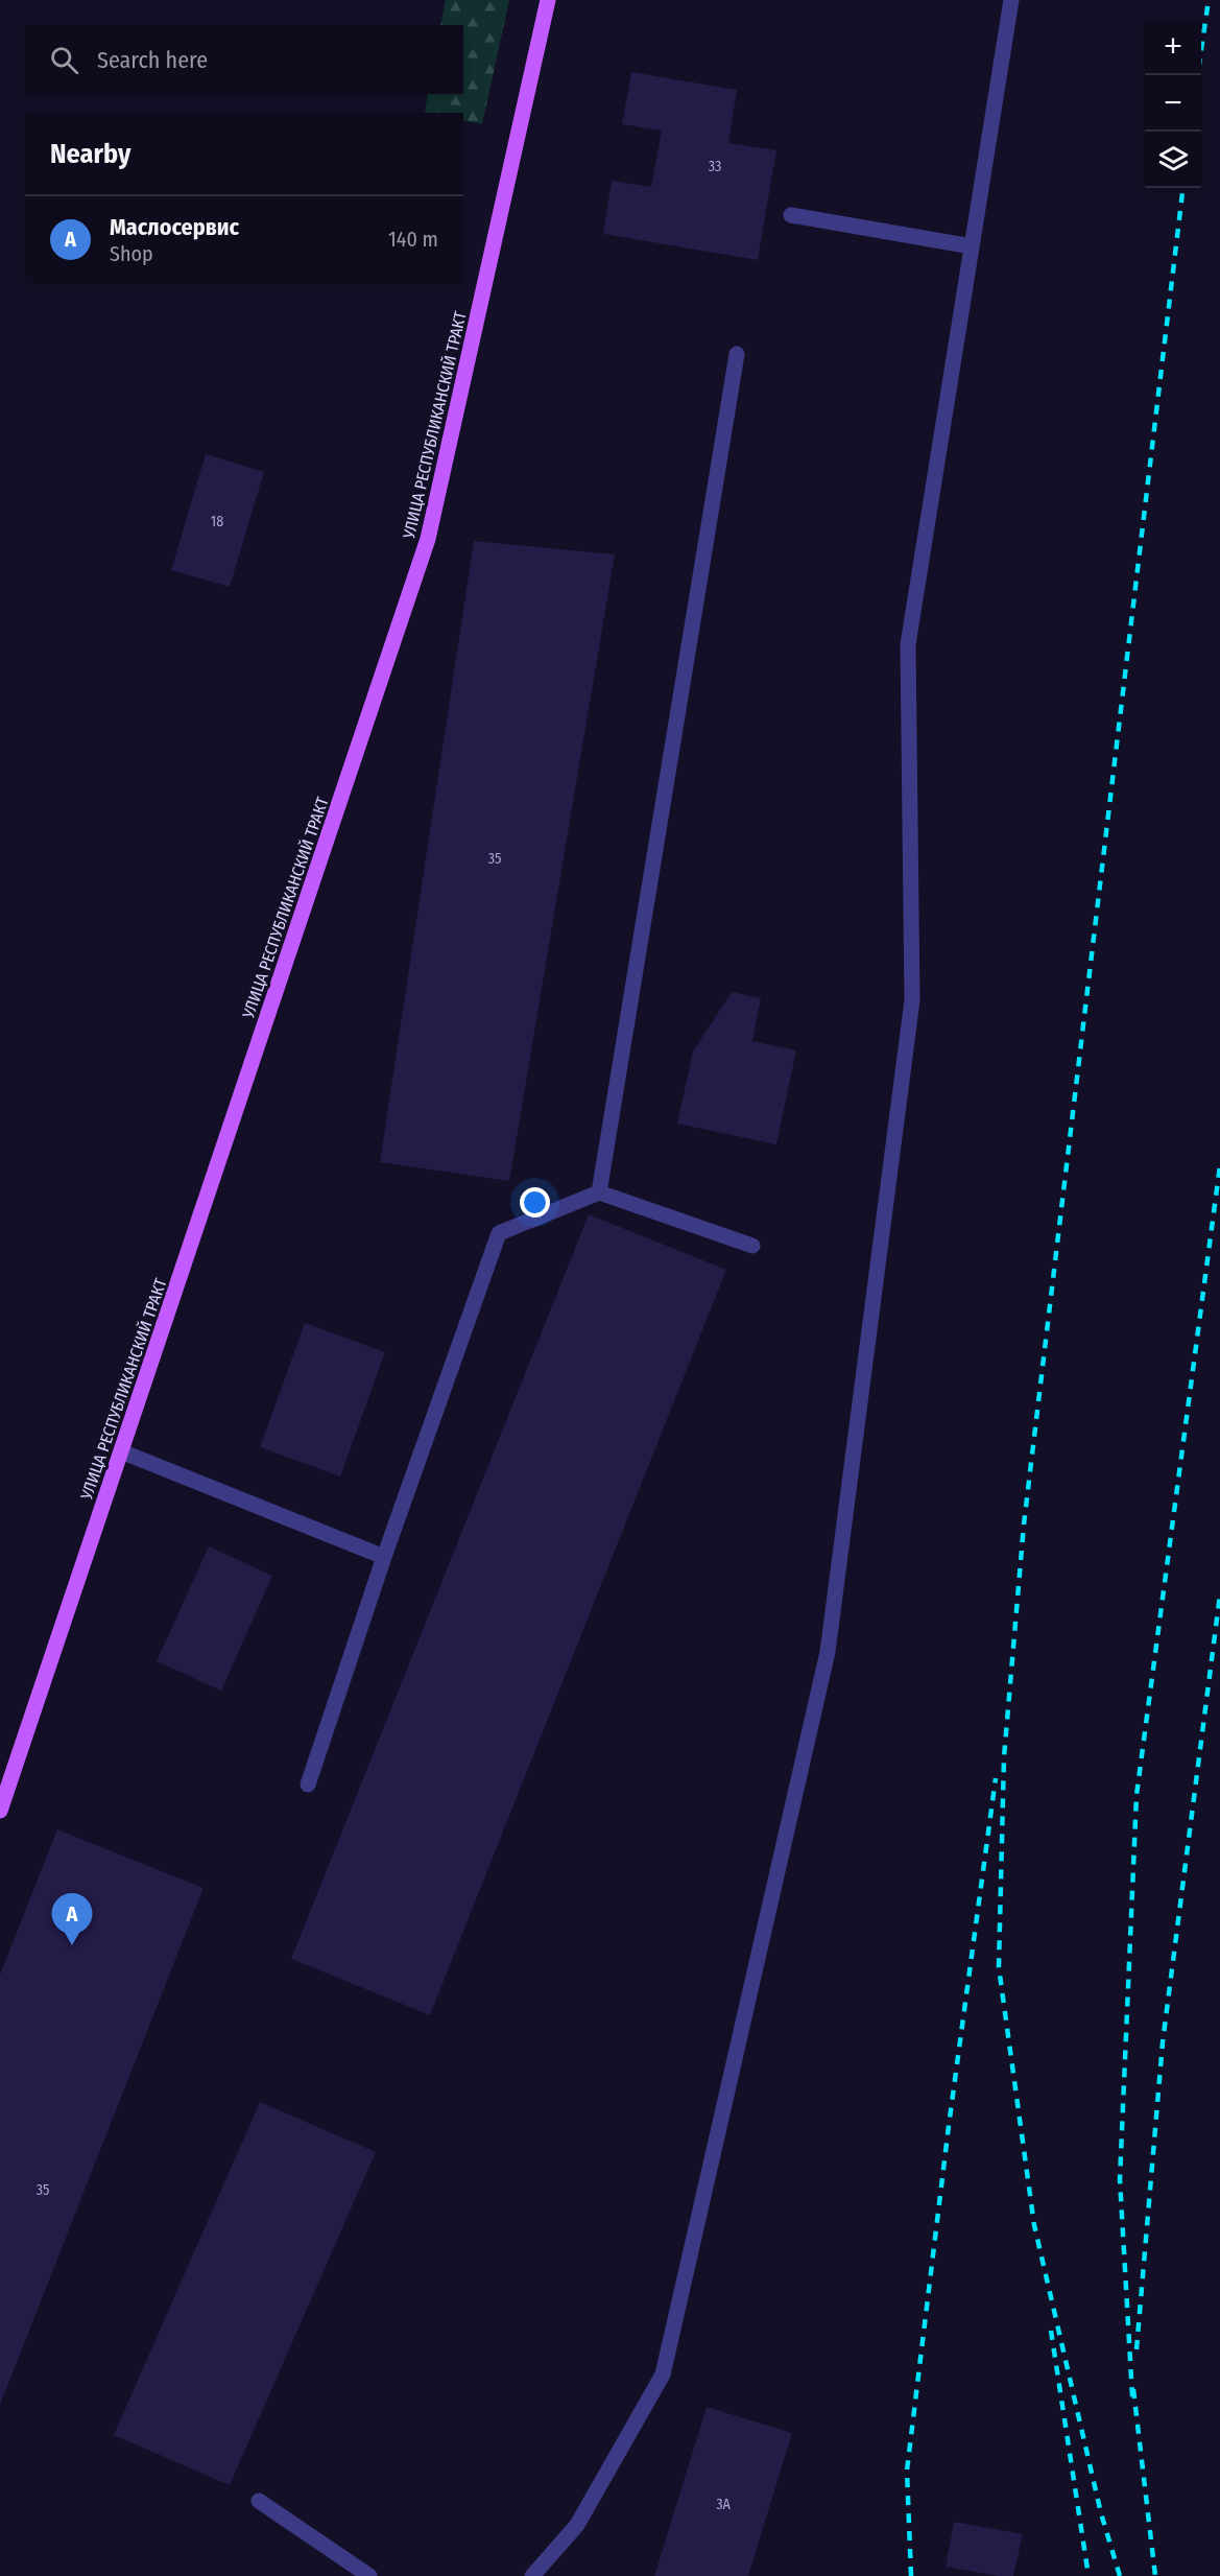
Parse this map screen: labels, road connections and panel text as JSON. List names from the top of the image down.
{
  "streets": {
    "main road": ["УЛИЦА РЕСПУБЛИКАНСКИЙ ТРАКТ"]
  },
  "house_numbers": [
    "33",
    "18",
    "35",
    "35",
    "3А"
  ],
  "page": {
    "map_buttons": ["+", "−"],
    "search": "Search here",
    "heading": "Nearby",
    "list": [
      {
        "mark": "A",
        "name": "Маслосервис",
        "note": "Shop",
        "value": "140 m"
      }
    ],
    "pins": "A"
  }
}
